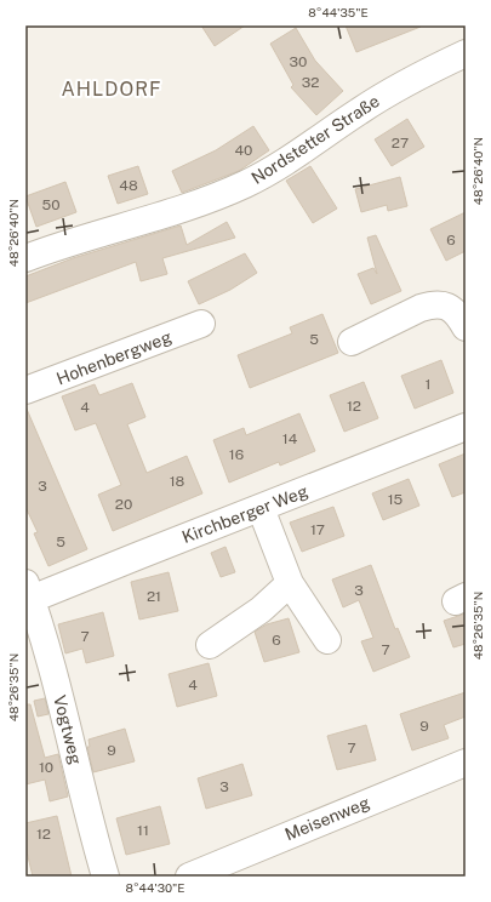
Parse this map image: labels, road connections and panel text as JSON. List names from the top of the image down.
{
  "streets": {
    "street": [
      "Nordstetter Straße",
      "Hohenbergweg",
      "Kirchberger Weg",
      "Vogtweg",
      "Meisenweg"
    ]
  },
  "crossings": [
    ["Kirchberger Weg", "Vogtweg"]
  ],
  "districts": ["AHLDORF"],
  "house_numbers": [
    "30",
    "32",
    "27",
    "40",
    "48",
    "50",
    "6",
    "5",
    "1",
    "12",
    "4",
    "14",
    "16",
    "18",
    "3",
    "15",
    "20",
    "17",
    "5",
    "3",
    "21",
    "7",
    "6",
    "7",
    "4",
    "9",
    "7",
    "9",
    "10",
    "3",
    "11",
    "12"
  ],
  "coordinates": [
    "8°44'35\"E",
    "48°26'40\"N",
    "48°26'35\"N",
    "8°44'30\"E"
  ]
}
